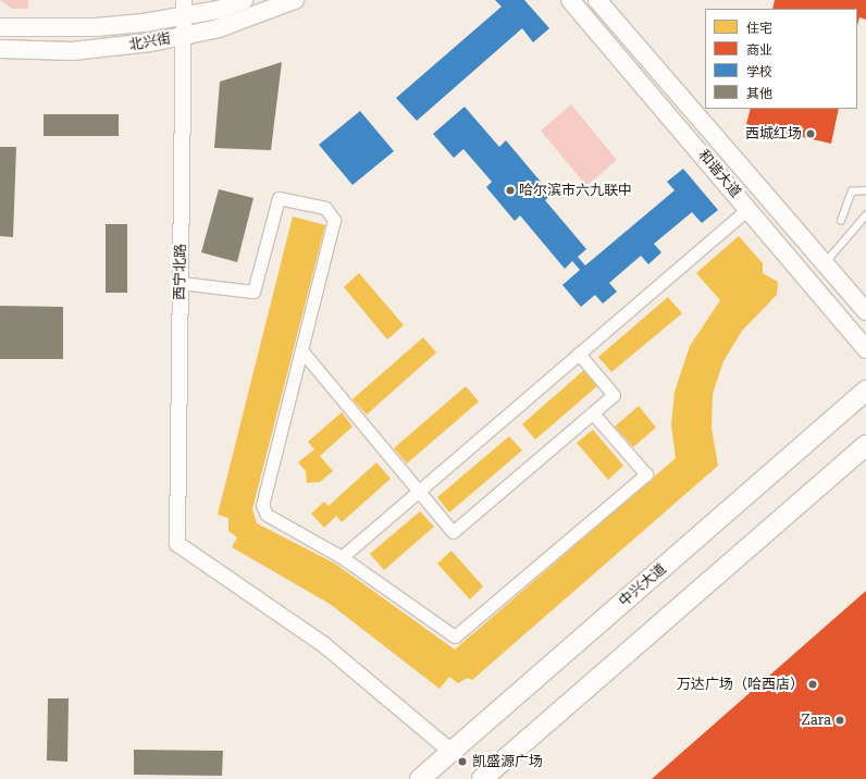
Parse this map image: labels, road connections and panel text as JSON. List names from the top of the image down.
{
  "streets": {
    "main road": ["北兴街", "和谐大道", "中兴大道"],
    "street": ["西宁北路"]
  },
  "crossings": [
    ["北兴街", "西宁北路"],
    ["西宁北路", "中兴大道"]
  ],
  "places": [
    "西城红场",
    "哈尔滨市六九联中",
    "万达广场（哈西店）",
    "Zara",
    "凯盛源广场"
  ],
  "legend": [
    "住宅",
    "商业",
    "学校",
    "其他"
  ]
}
